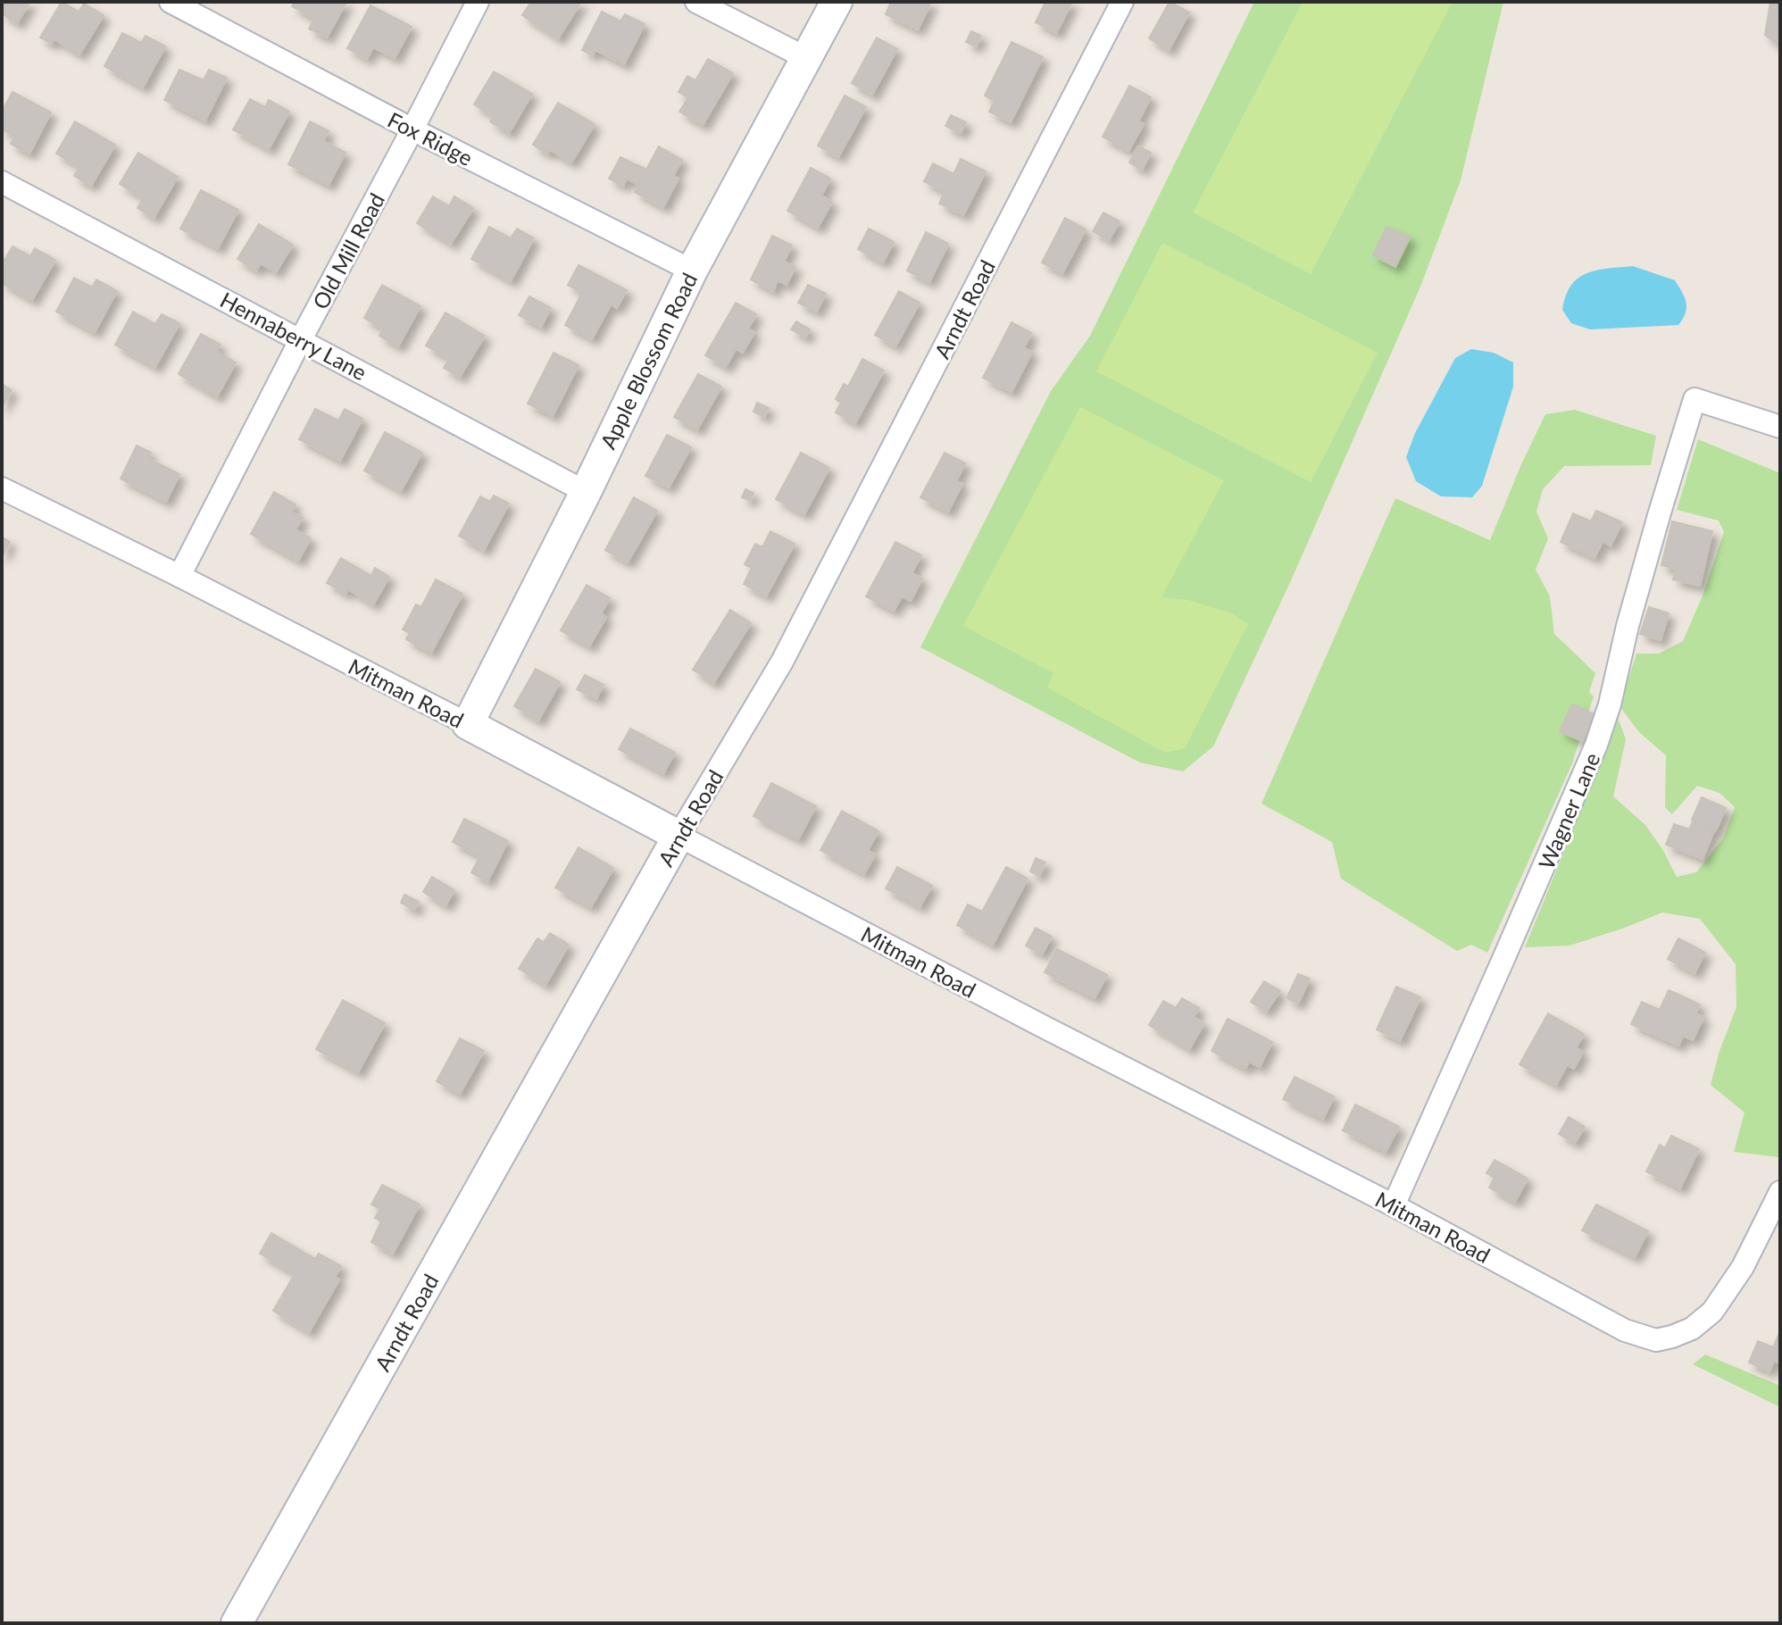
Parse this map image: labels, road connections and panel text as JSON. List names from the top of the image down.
{
  "streets": {
    "street": [
      "Fox Ridge",
      "Old Mill Road",
      "Arndt Road",
      "Hennaberry Lane",
      "Apple Blossom Road",
      "Mitman Road",
      "Wagner Lane"
    ]
  },
  "crossings": [
    ["Fox Ridge", "Old Mill Road"],
    ["Fox Ridge", "Apple Blossom Road"],
    ["Old Mill Road", "Hennaberry Lane"],
    ["Old Mill Road", "Mitman Road"],
    ["Arndt Road", "Mitman Road"],
    ["Hennaberry Lane", "Apple Blossom Road"],
    ["Apple Blossom Road", "Mitman Road"],
    ["Mitman Road", "Wagner Lane"]
  ]
}
